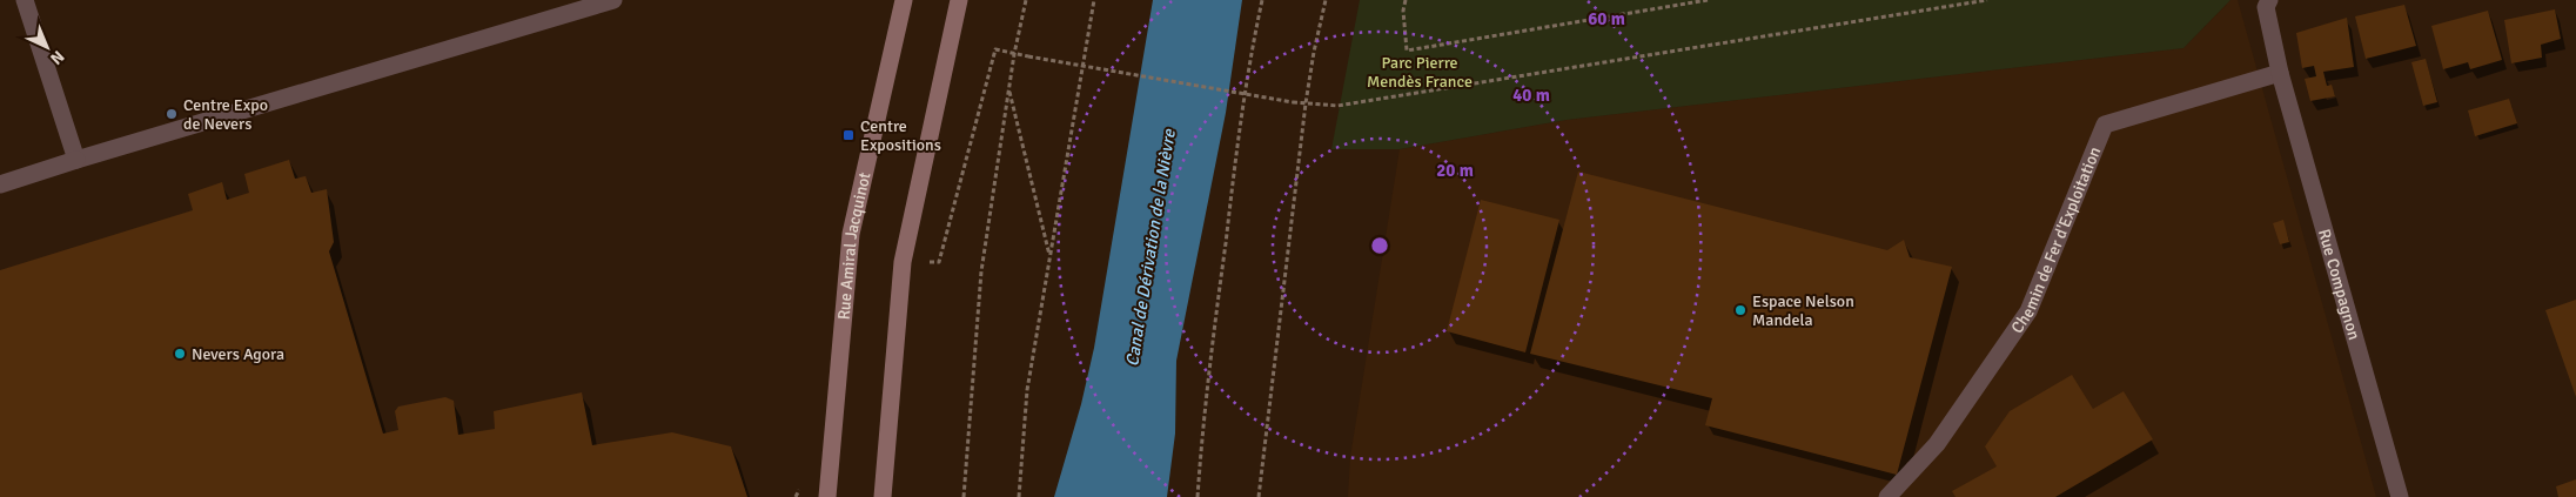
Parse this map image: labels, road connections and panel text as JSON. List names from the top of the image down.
{
  "streets": {
    "main road": ["Rue Amiral Jacquinot"],
    "street": ["Chemin de Fer d'Exploitation", "Rue Compagnon"]
  },
  "crossings": [
    ["Chemin de Fer d'Exploitation", "Rue Compagnon"]
  ],
  "water": ["Canal de Dérivation de la Nièvre"],
  "parks": ["Parc Pierre Mendès France"],
  "places": {
    "other": ["Centre Expo de Nevers", "Espace Nelson Mandela", "Nevers Agora"],
    "transit": ["Centre Expositions"]
  },
  "north": "bottom right",
  "rings": ["60 m", "40 m", "20 m"]
}
